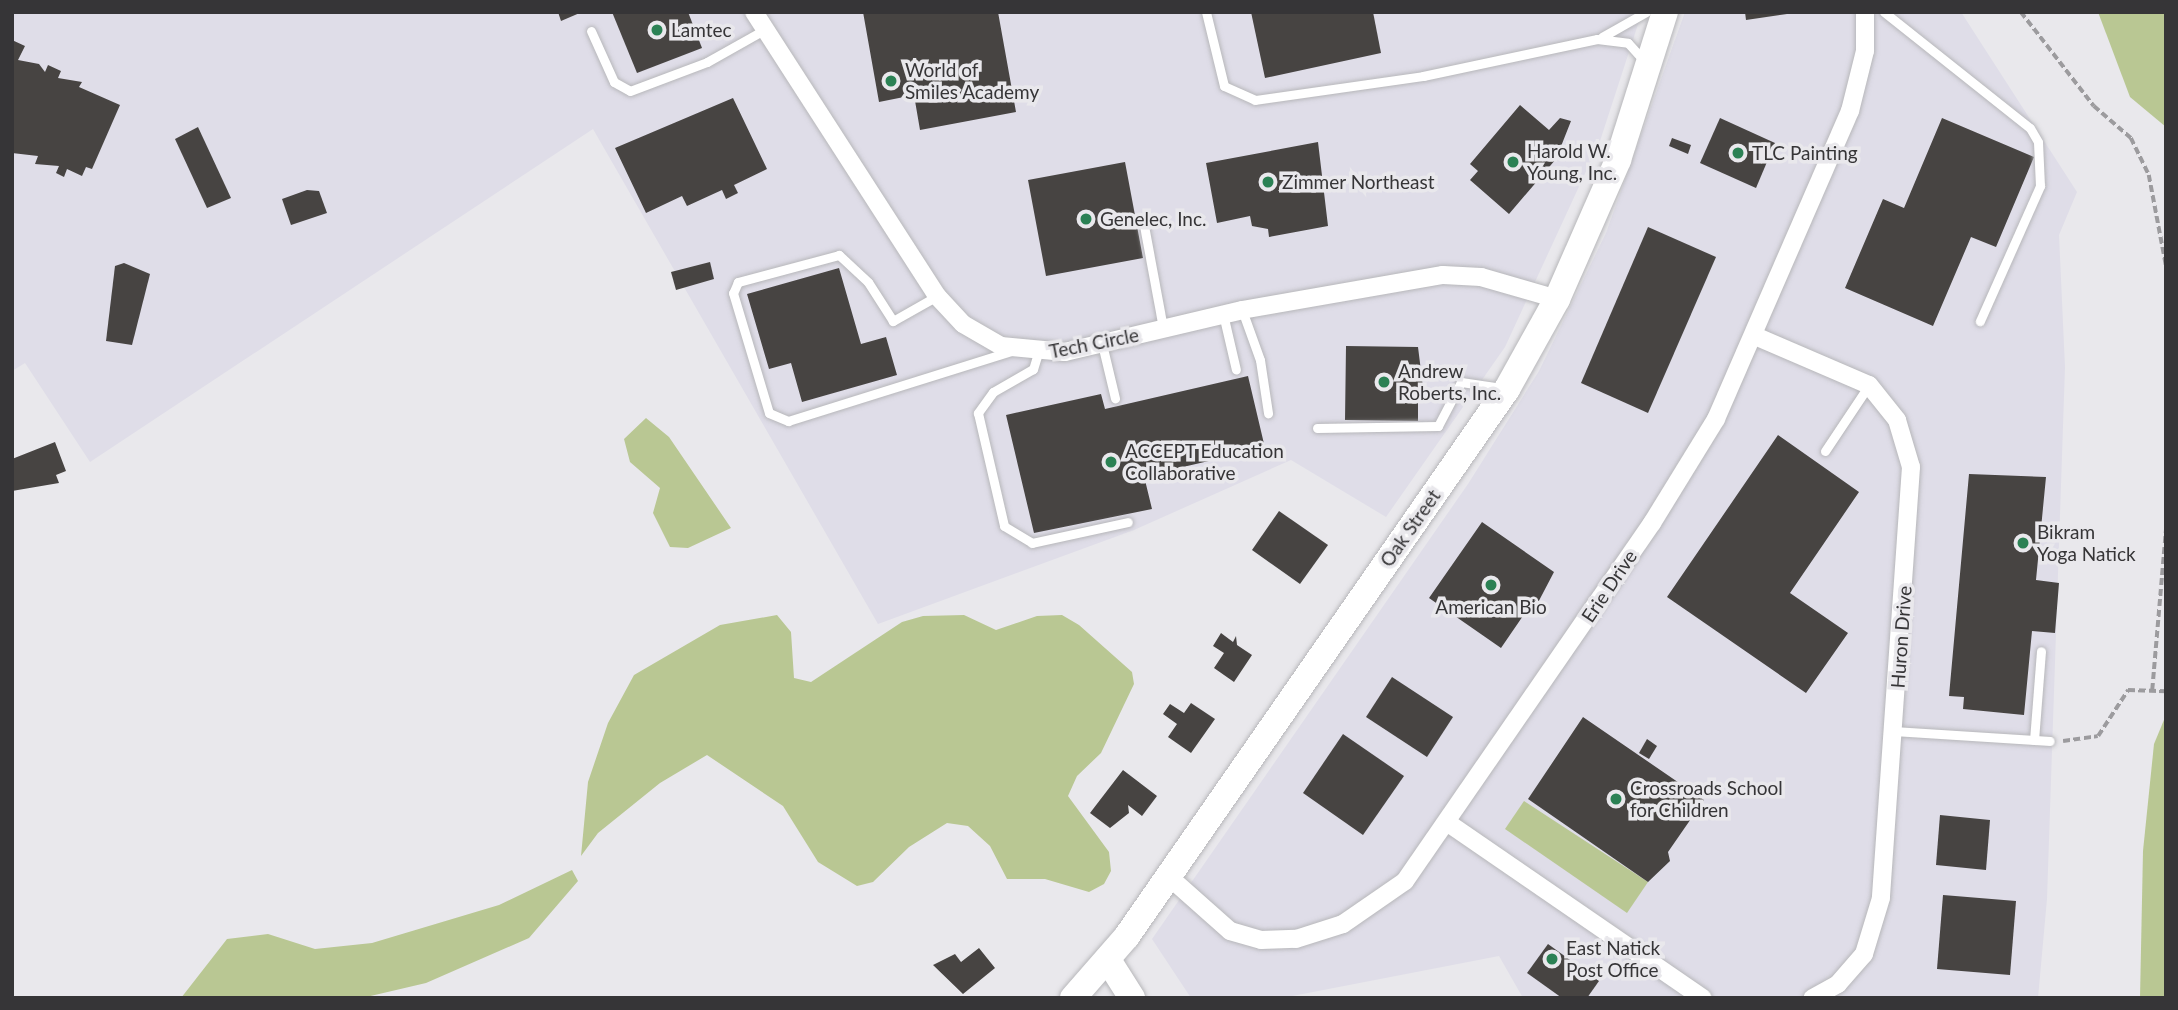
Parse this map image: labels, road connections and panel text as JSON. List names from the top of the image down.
{
  "streets": {
    "main road": ["Oak Street"],
    "street": ["Tech Circle", "Erie Drive", "Huron Drive"]
  },
  "crossings": [
    ["Tech Circle", "Oak Street"],
    ["Oak Street", "Erie Drive"]
  ],
  "places": [
    "Lamtec",
    "World of Smiles Academy",
    "TLC Painting",
    "Harold W. Young, Inc.",
    "Zimmer Northeast",
    "Genelec, Inc.",
    "Andrew Roberts, Inc.",
    "ACCEPT Education Collaborative",
    "Bikram Yoga Natick",
    "American Bio",
    "Crossroads School for Children",
    "East Natick Post Office"
  ]
}
